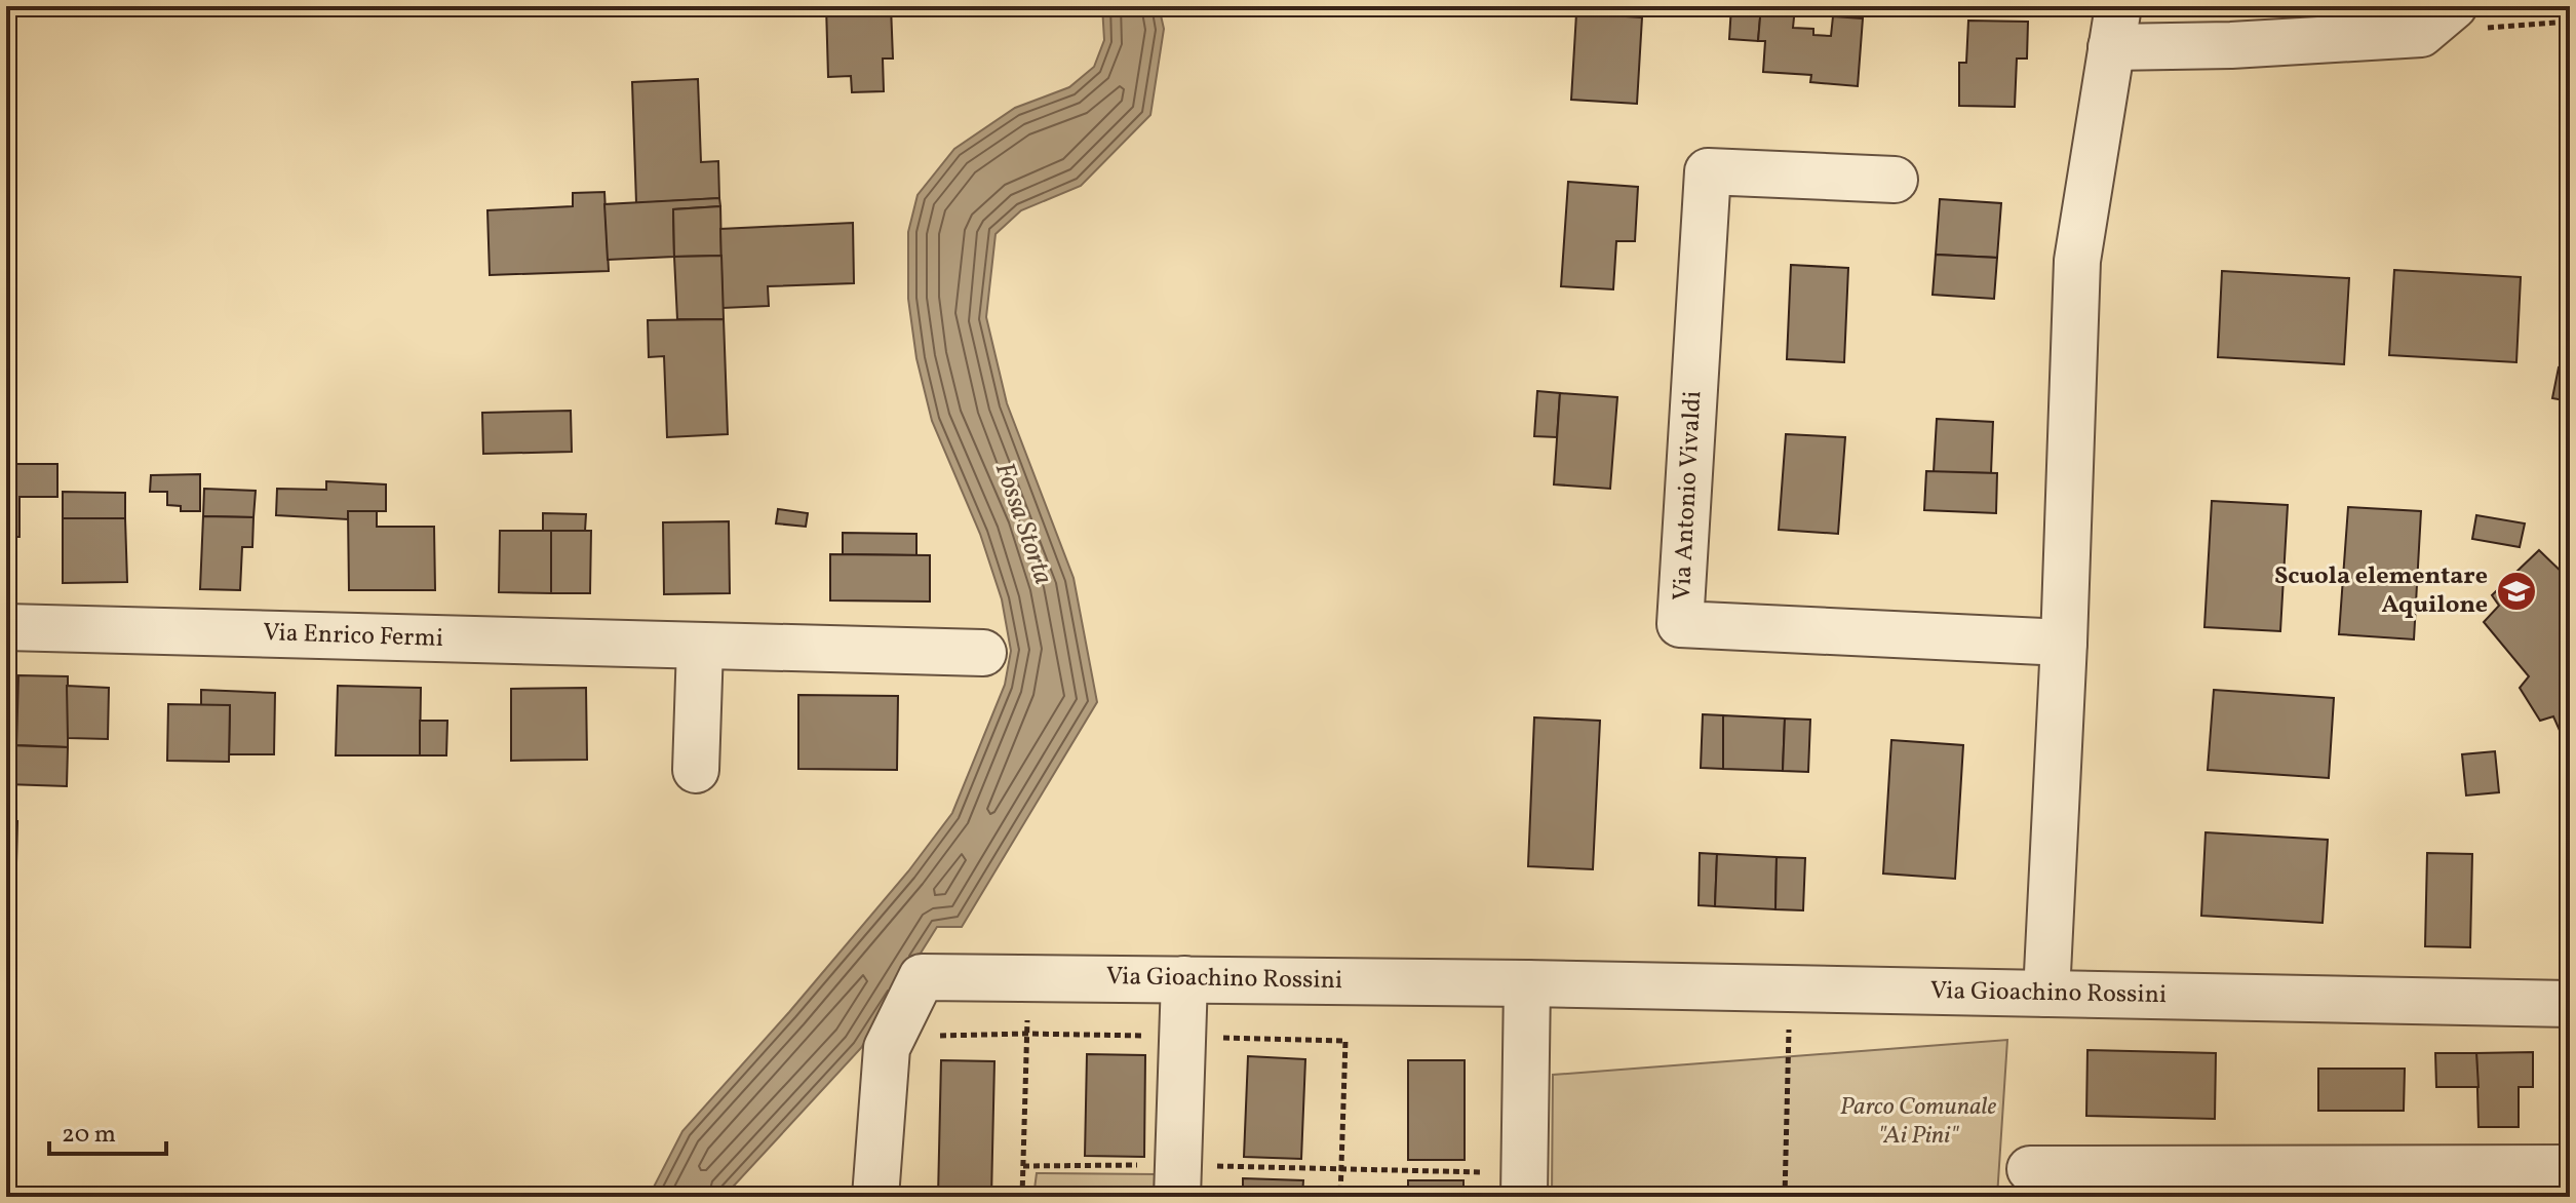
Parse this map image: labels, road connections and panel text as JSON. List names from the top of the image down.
{
  "streets": {
    "street": ["Via Antonio Vivaldi", "Via Enrico Fermi", "Via Gioachino Rossini"]
  },
  "water": ["Fossa Storta"],
  "parks": ["Parco Comunale \"Ai Pini\""],
  "places": {
    "school or university": ["Scuola elementare Aquilone"]
  },
  "scale_bar": "20 m"
}
